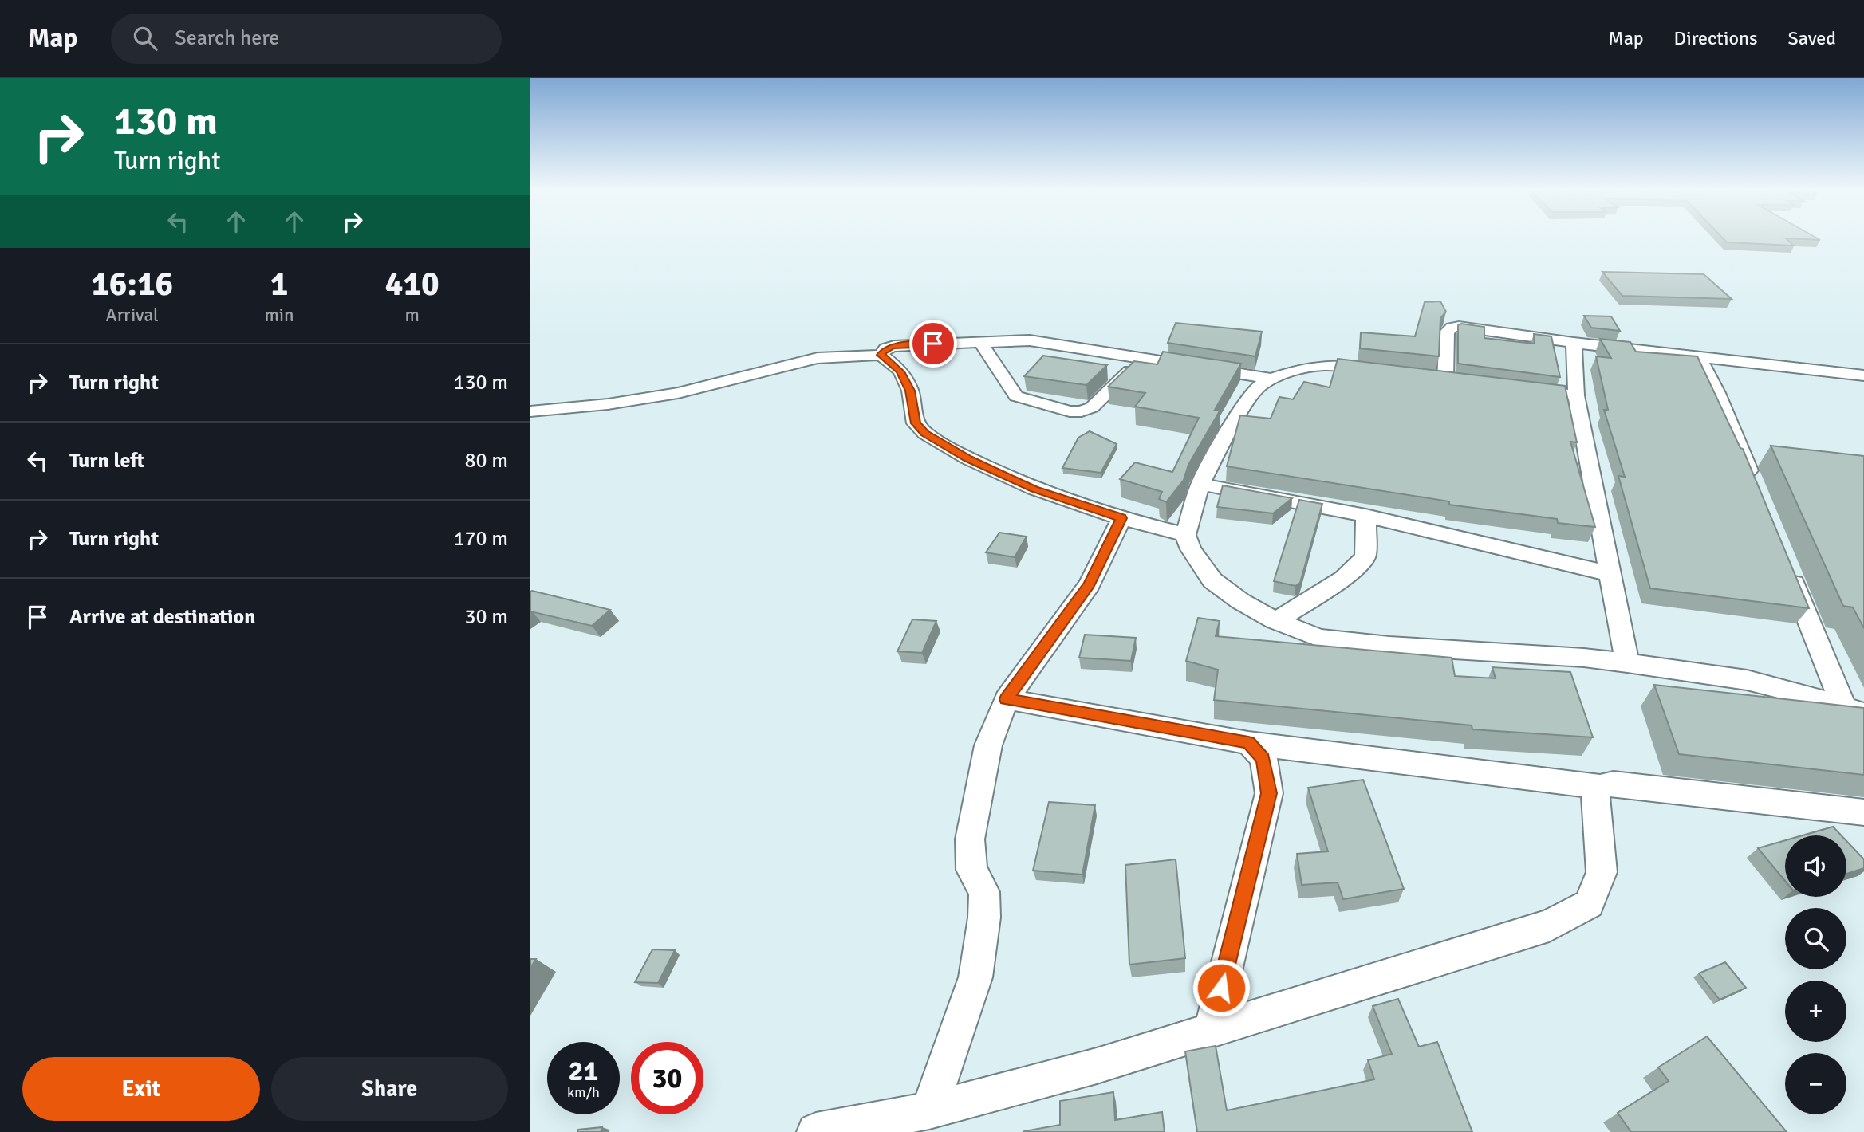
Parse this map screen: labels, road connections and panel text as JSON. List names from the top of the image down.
{
  "page": {
    "header": "Map",
    "search": "Search here",
    "nav": ["Map", "Directions", "Saved"],
    "turn": ["130 m", "Turn right"],
    "eta": [
      "16:16",
      "Arrival",
      "1",
      "min",
      "410",
      "m"
    ],
    "list": [
      {
        "name": "Turn right",
        "value": "130 m"
      },
      {
        "name": "Turn left",
        "value": "80 m"
      },
      {
        "name": "Turn right",
        "value": "170 m"
      },
      {
        "name": "Arrive at destination",
        "value": "30 m"
      }
    ],
    "map_buttons": ["+", "−"],
    "speed": "21 km/h",
    "limit": "30",
    "buttons": ["Exit", "Share"]
  }
}
